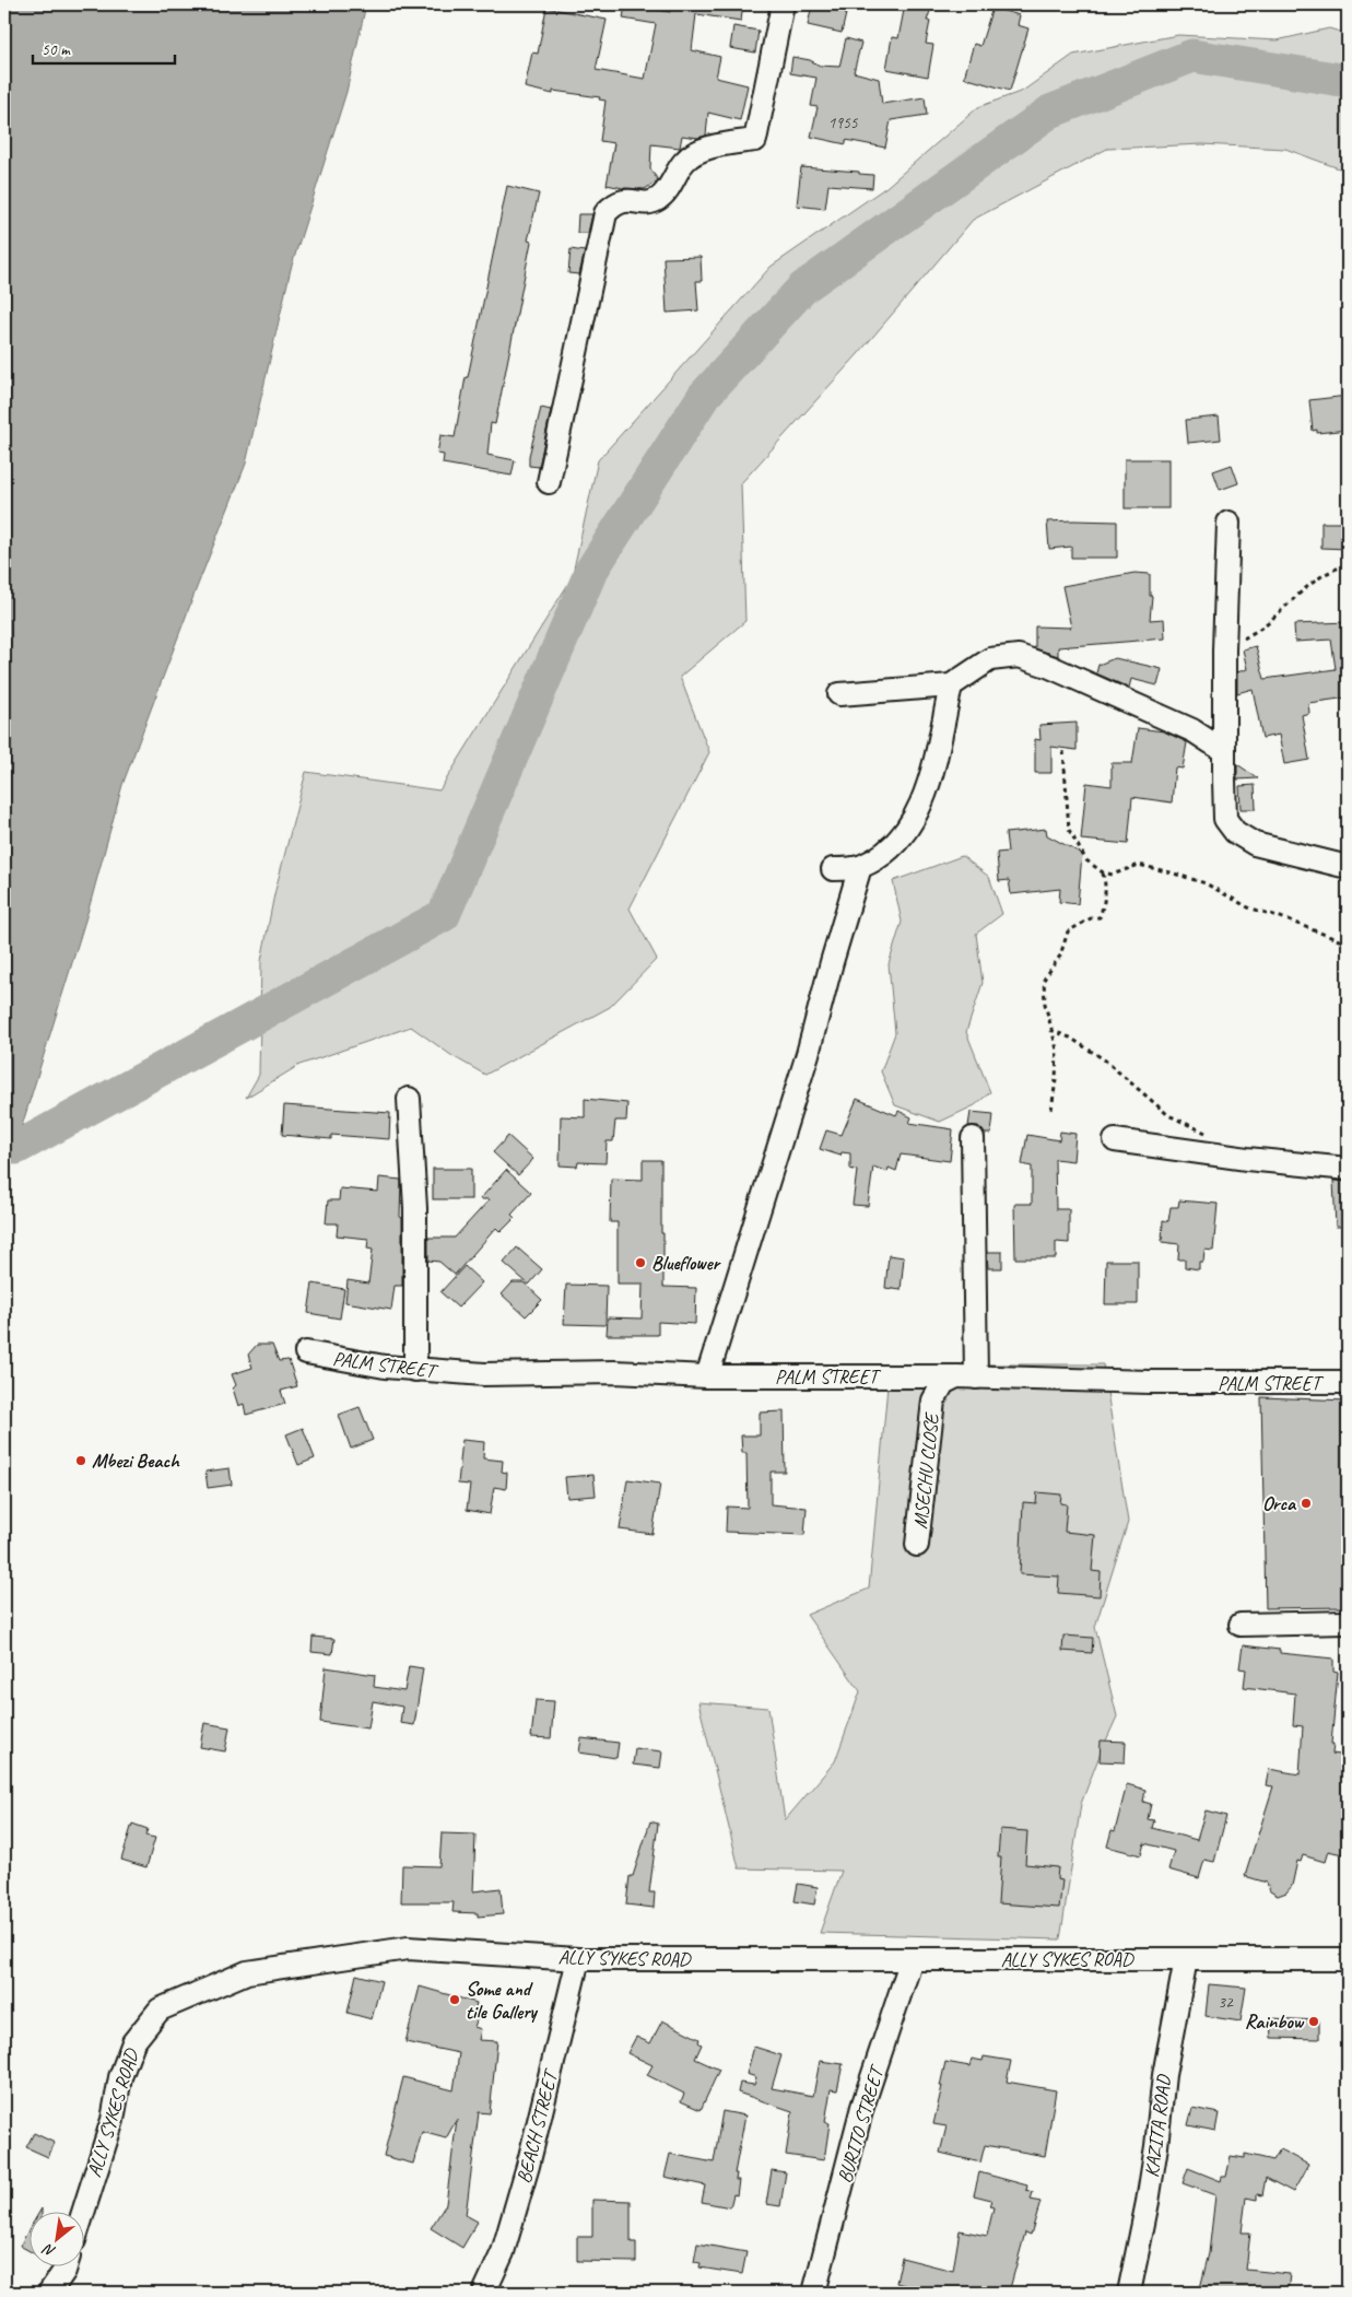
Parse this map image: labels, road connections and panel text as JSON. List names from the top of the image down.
{
  "streets": {
    "street": [
      "PALM STREET",
      "MSECHU CLOSE",
      "ALLY SYKES ROAD",
      "BURITO STREET",
      "KAZITA ROAD",
      "BEACH STREET"
    ]
  },
  "crossings": [
    ["PALM STREET", "MSECHU CLOSE"],
    ["ALLY SYKES ROAD", "BURITO STREET"],
    ["ALLY SYKES ROAD", "KAZITA ROAD"],
    ["ALLY SYKES ROAD", "BEACH STREET"]
  ],
  "places": [
    "Blueflower",
    "Mbezi Beach",
    "Orca",
    "Some and tile Gallery",
    "Rainbow"
  ],
  "house_numbers": ["1955", "32"],
  "scale_bar": "50 m",
  "north": "bottom left"
}
